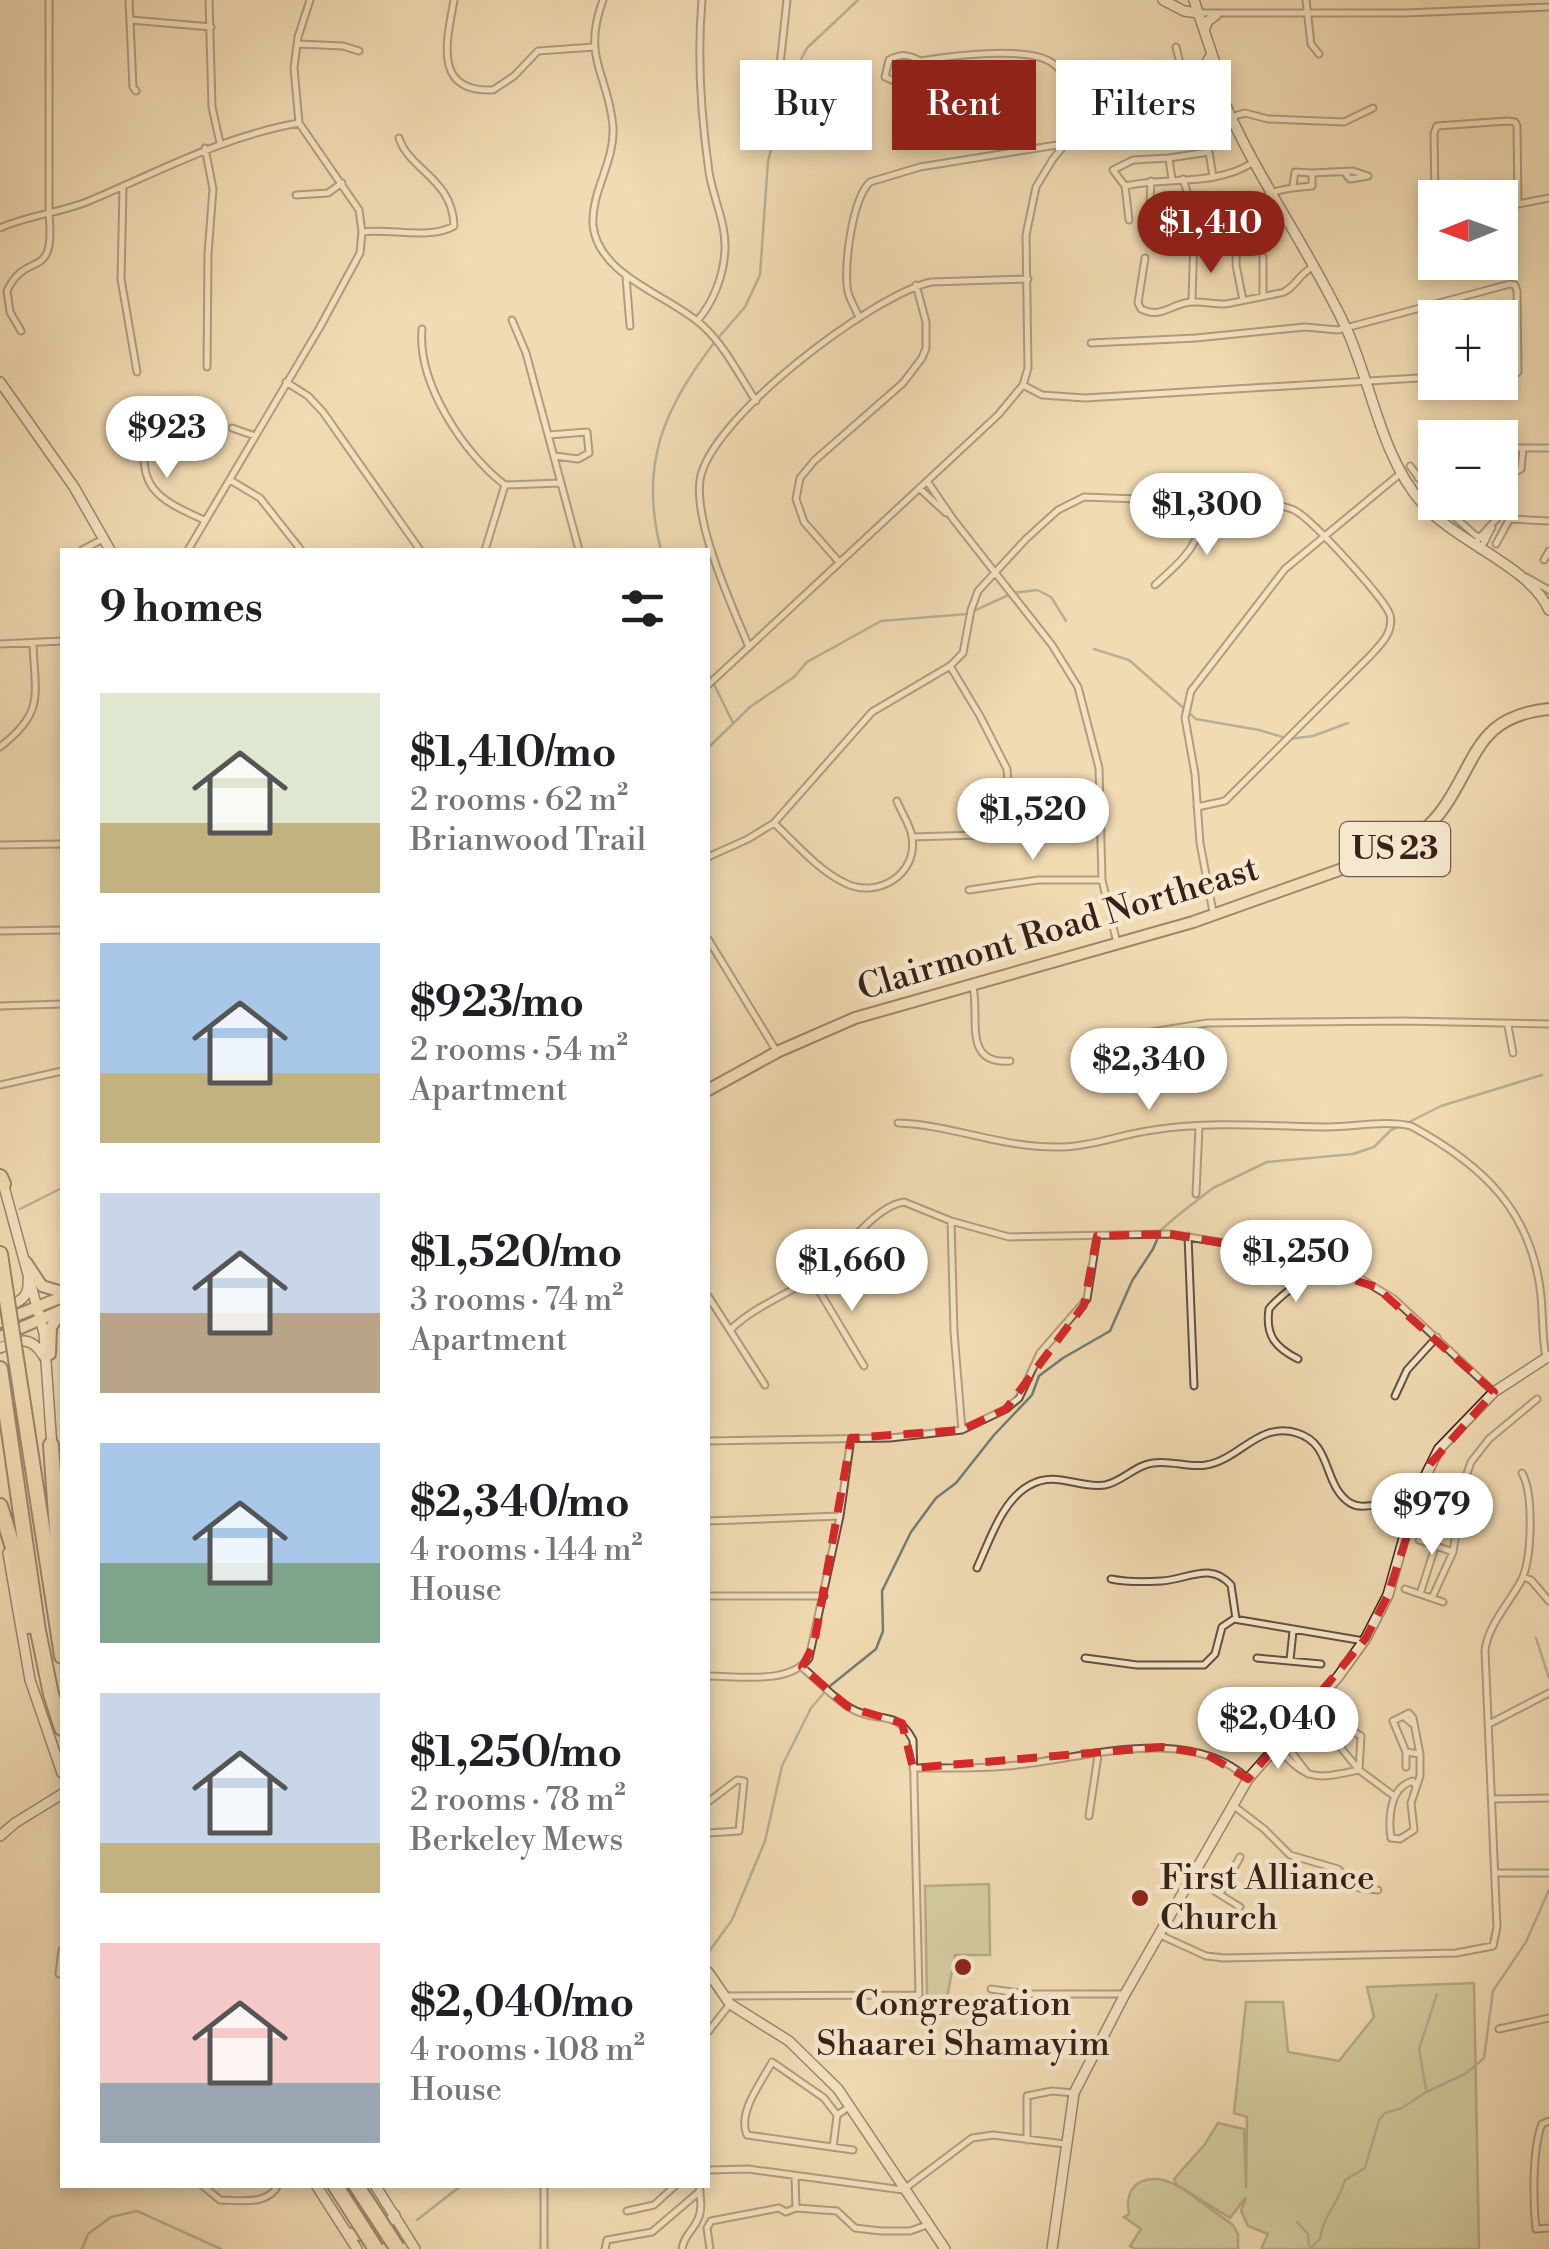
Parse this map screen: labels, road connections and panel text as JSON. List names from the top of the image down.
{
  "streets": {
    "main road": ["US 23", "Clairmont Road Northeast"]
  },
  "places": ["First Alliance Church", "Congregation Shaarei Shamayim"],
  "north": "left",
  "page": {
    "chip": ["Buy", "Rent", "Filters"],
    "map_buttons": ["+", "−"],
    "price": [
      "$1,410",
      "$923",
      "$1,300",
      "$1,520",
      "$2,340",
      "$1,250",
      "$1,660",
      "$979",
      "$2,040"
    ],
    "heading": "9 homes",
    "list": [
      {
        "name": "$1,410/mo",
        "note": "2 rooms · 62 m² · Brianwood Trail"
      },
      {
        "name": "$923/mo",
        "note": "2 rooms · 54 m² · Apartment"
      },
      {
        "name": "$1,520/mo",
        "note": "3 rooms · 74 m² · Apartment"
      },
      {
        "name": "$2,340/mo",
        "note": "4 rooms · 144 m² · House"
      },
      {
        "name": "$1,250/mo",
        "note": "2 rooms · 78 m² · Berkeley Mews"
      },
      {
        "name": "$2,040/mo",
        "note": "4 rooms · 108 m² · House"
      }
    ]
  }
}
